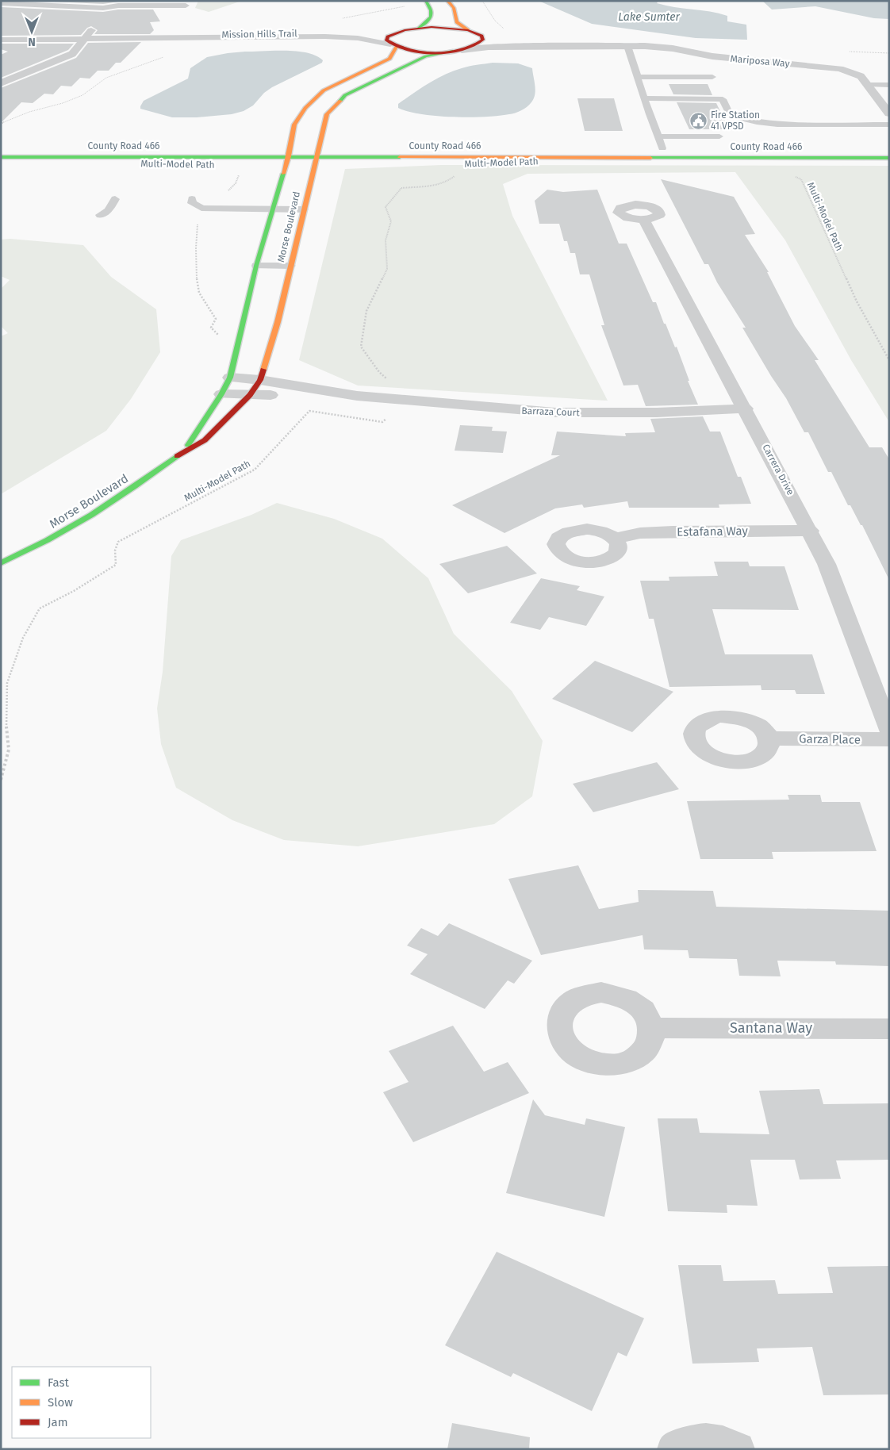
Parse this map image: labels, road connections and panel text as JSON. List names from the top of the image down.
{
  "streets": {
    "main road": ["County Road 466", "Morse Boulevard"],
    "street": [
      "Mission Hills Trail",
      "Mariposa Way",
      "Barraza Court",
      "Carrera Drive",
      "Estafana Way",
      "Garza Place",
      "Santana Way"
    ],
    "path": ["Multi-Model Path"]
  },
  "crossings": [
    ["Mission Hills Trail", "Morse Boulevard"],
    ["Mariposa Way", "Morse Boulevard"],
    ["County Road 466", "Morse Boulevard"],
    ["Multi-Model Path", "Barraza Court"],
    ["Morse Boulevard", "Barraza Court"],
    ["Barraza Court", "Carrera Drive"],
    ["Carrera Drive", "Estafana Way"]
  ],
  "water": ["Lake Sumter"],
  "places": {
    "public building": ["Fire Station 41 VPSD"]
  },
  "legend": ["Fast", "Slow", "Jam"],
  "north": "bottom"
}
